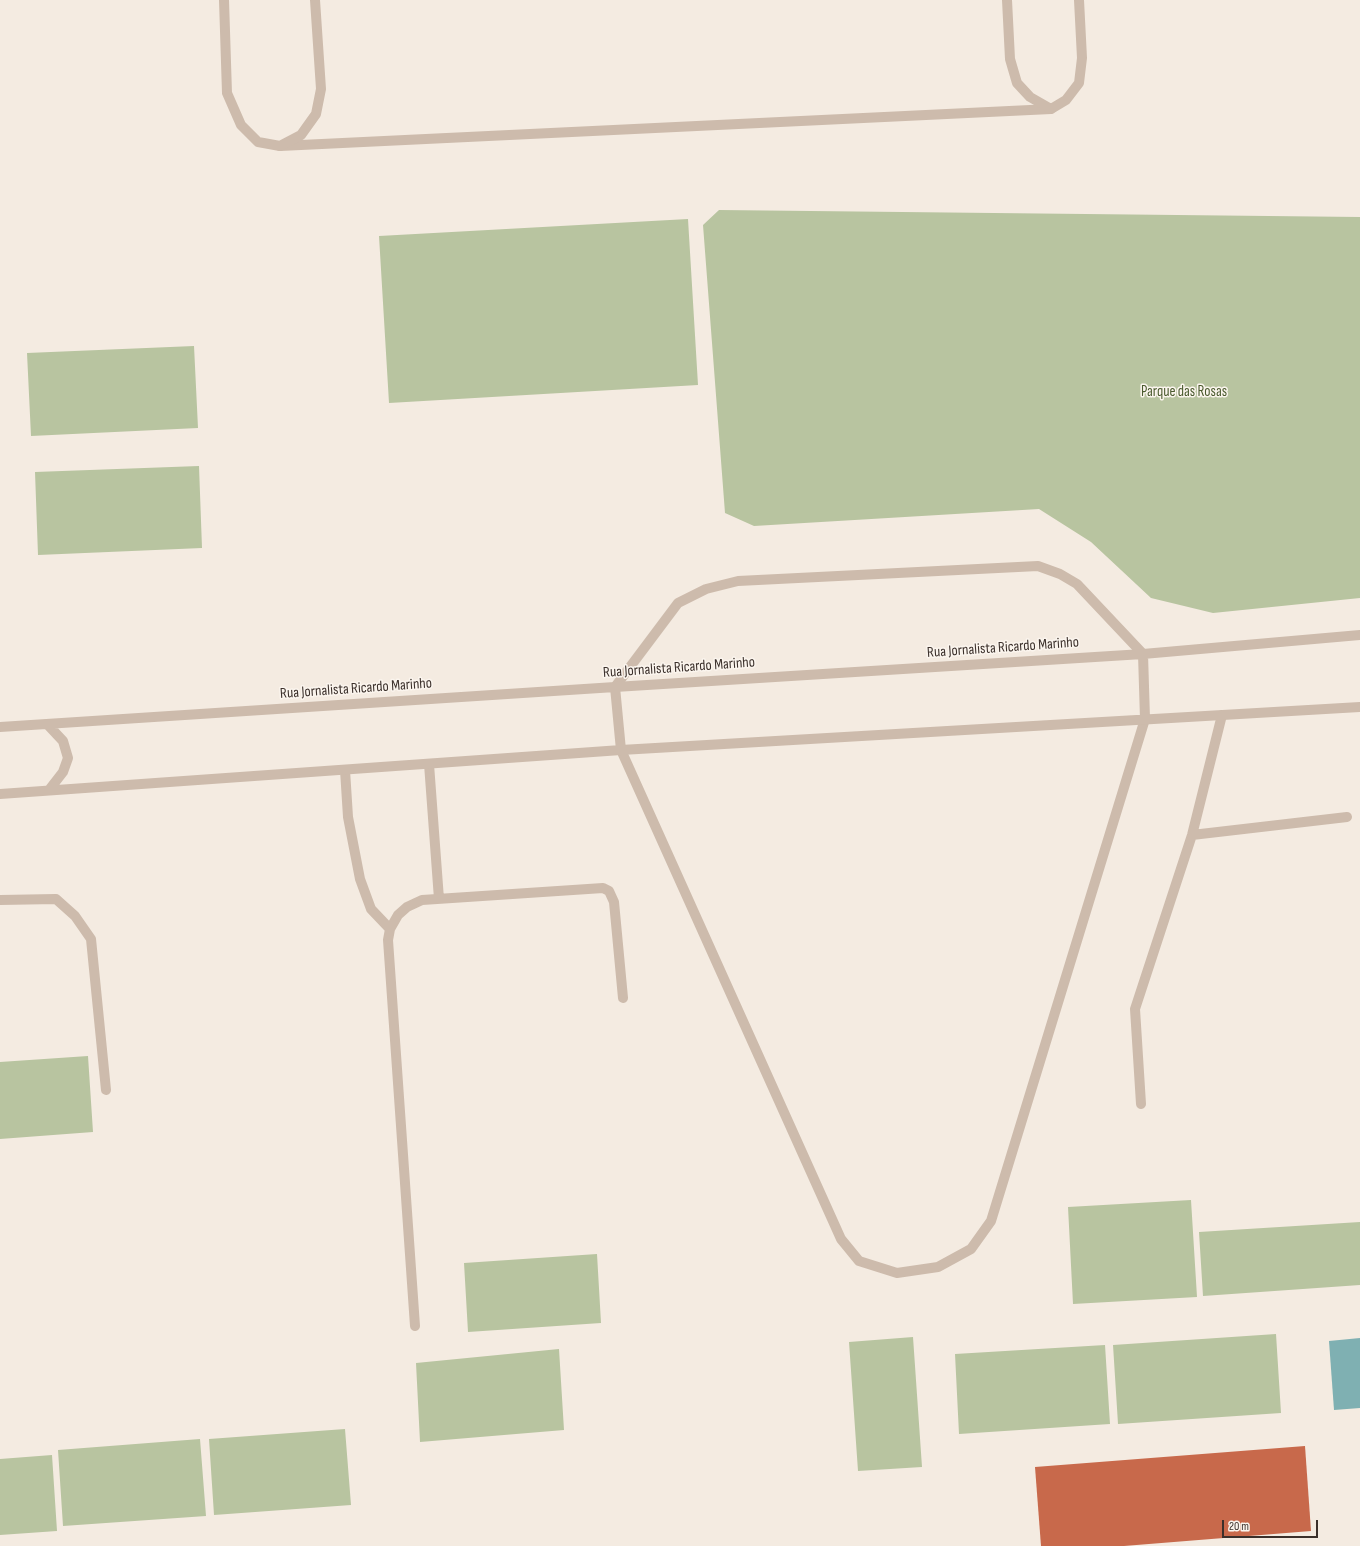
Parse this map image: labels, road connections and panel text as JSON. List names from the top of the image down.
{
  "streets": {
    "street": ["Rua Jornalista Ricardo Marinho"]
  },
  "parks": ["Parque das Rosas"],
  "scale_bar": "20 m"
}
